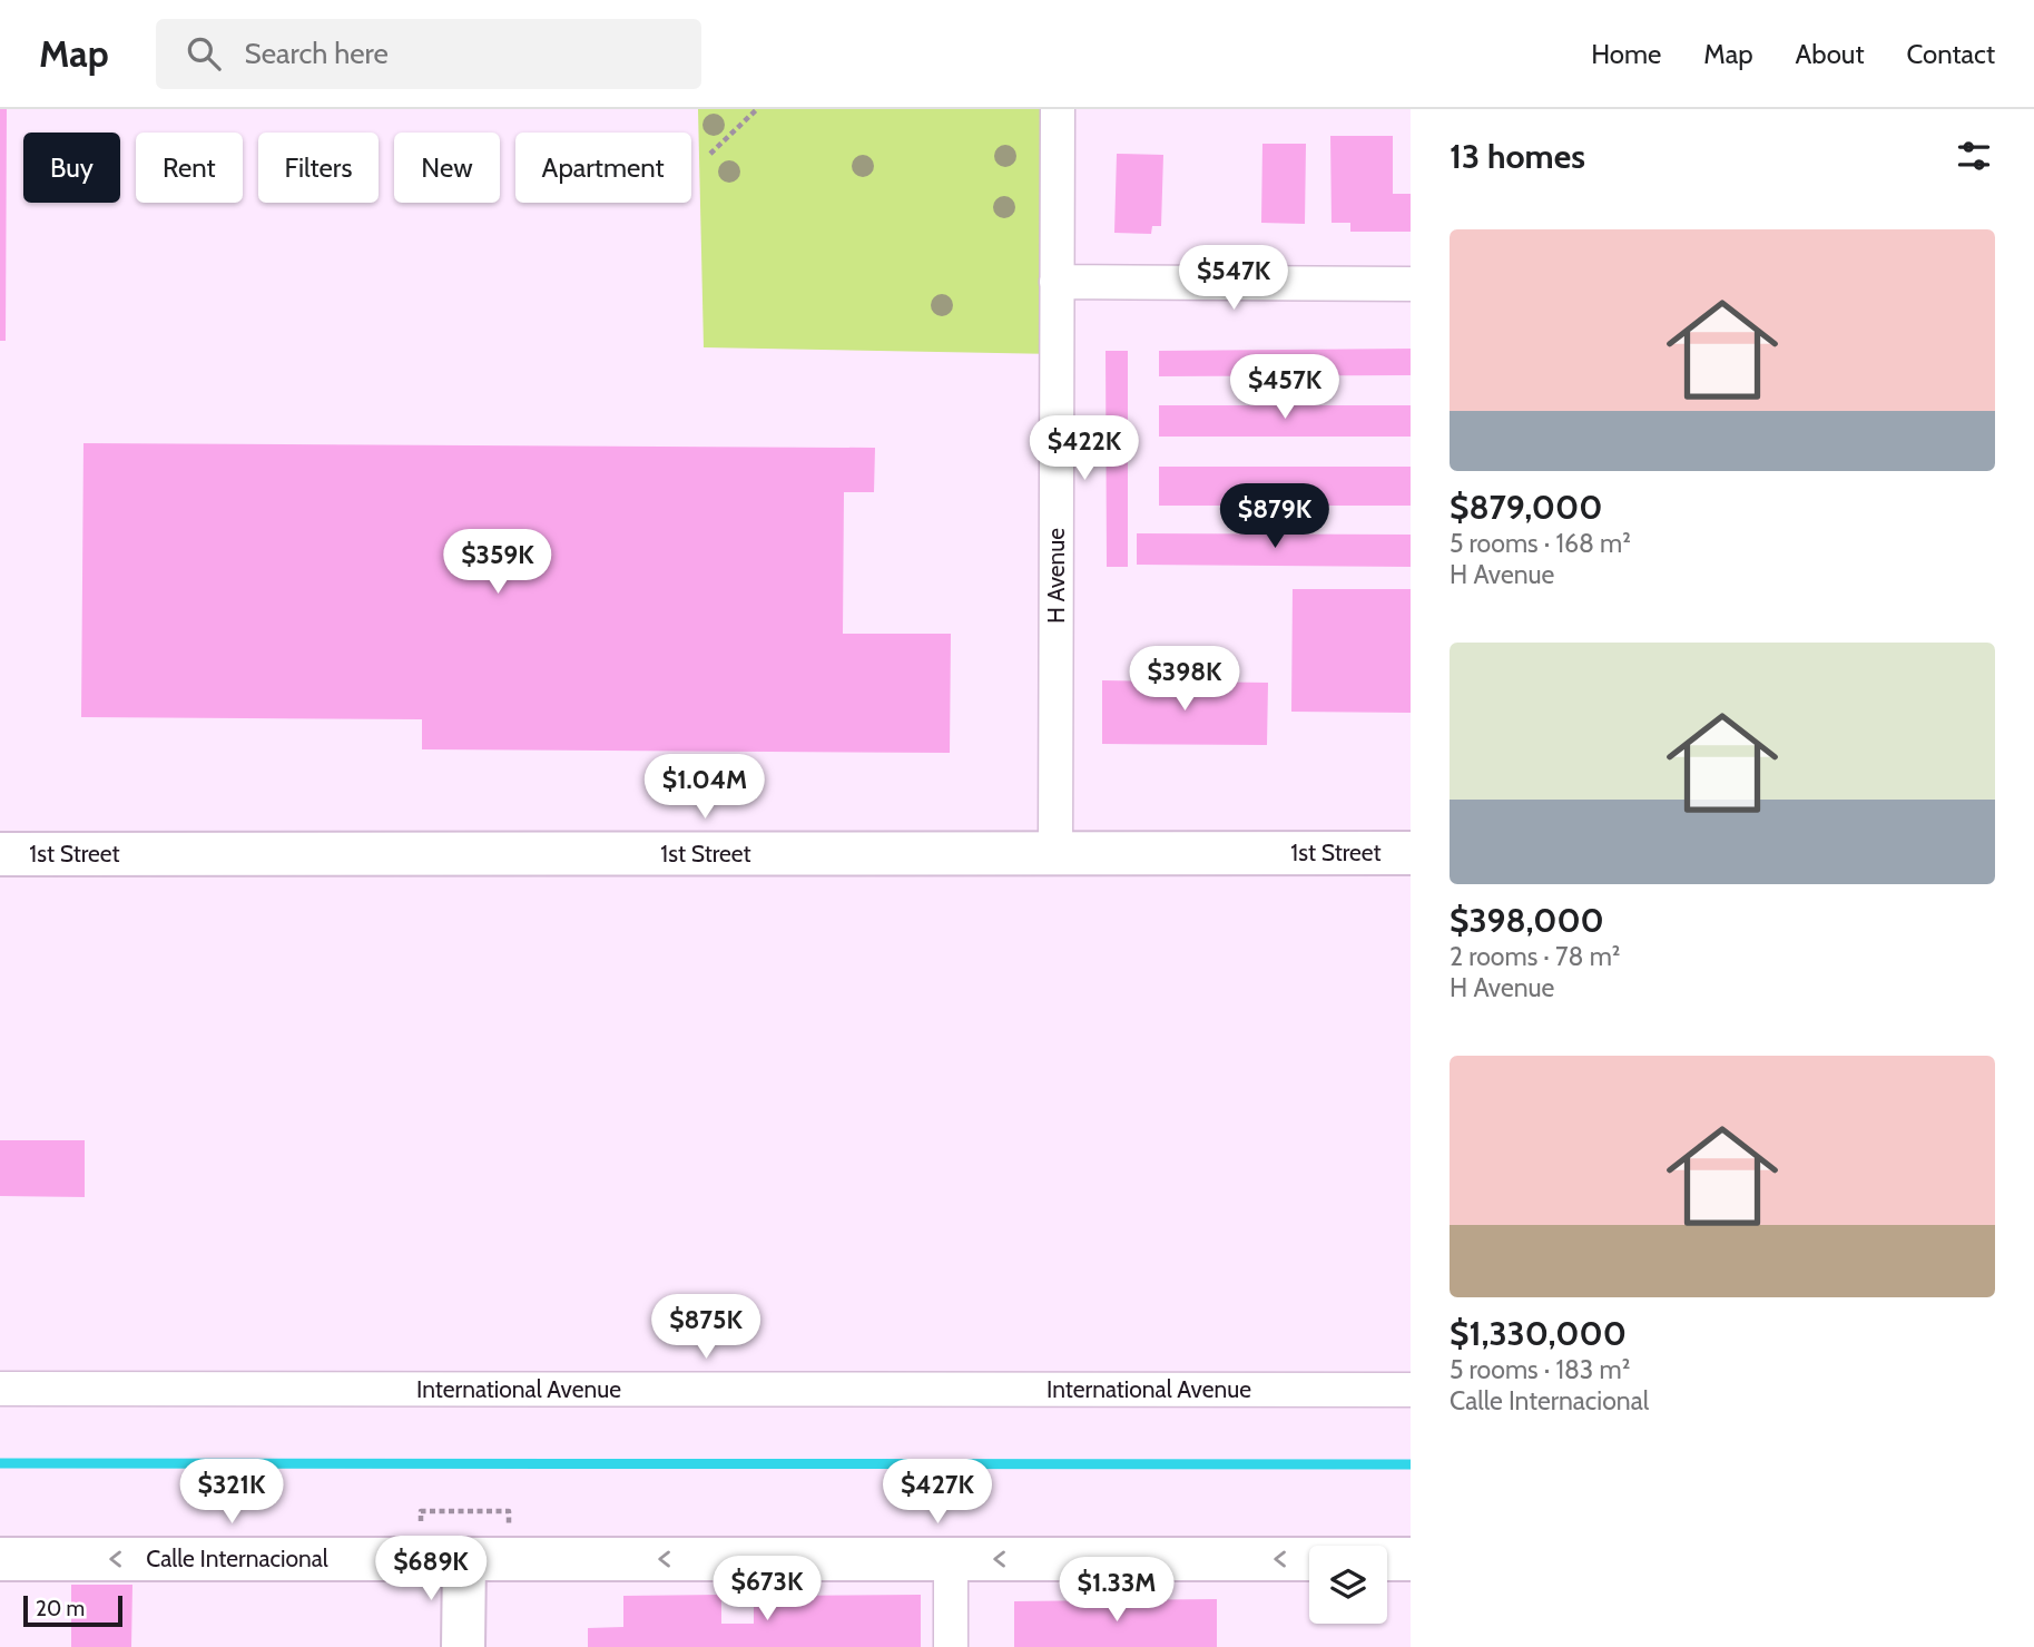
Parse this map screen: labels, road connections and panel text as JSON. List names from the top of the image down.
{
  "streets": {
    "main road": ["1st Street", "Calle Internacional"],
    "street": ["H Avenue", "International Avenue"]
  },
  "crossings": [
    ["H Avenue", "1st Street"]
  ],
  "one_way": ["Calle Internacional"],
  "scale_bar": "20 m",
  "page": {
    "header": "Map",
    "search": "Search here",
    "nav": [
      "Home",
      "Map",
      "About",
      "Contact"
    ],
    "heading": "13 homes",
    "chip": [
      "Buy",
      "Rent",
      "Filters",
      "New",
      "Apartment"
    ],
    "list": [
      {
        "name": "$879,000",
        "note": "5 rooms · 168 m² · H Avenue"
      },
      {
        "name": "$398,000",
        "note": "2 rooms · 78 m² · H Avenue"
      },
      {
        "name": "$1,330,000",
        "note": "5 rooms · 183 m² · Calle Internacional"
      }
    ],
    "price": [
      "$547K",
      "$457K",
      "$422K",
      "$879K",
      "$359K",
      "$398K",
      "$1.04M",
      "$875K",
      "$321K",
      "$427K",
      "$689K",
      "$673K",
      "$1.33M"
    ],
    "scale": "20 m"
  }
}
